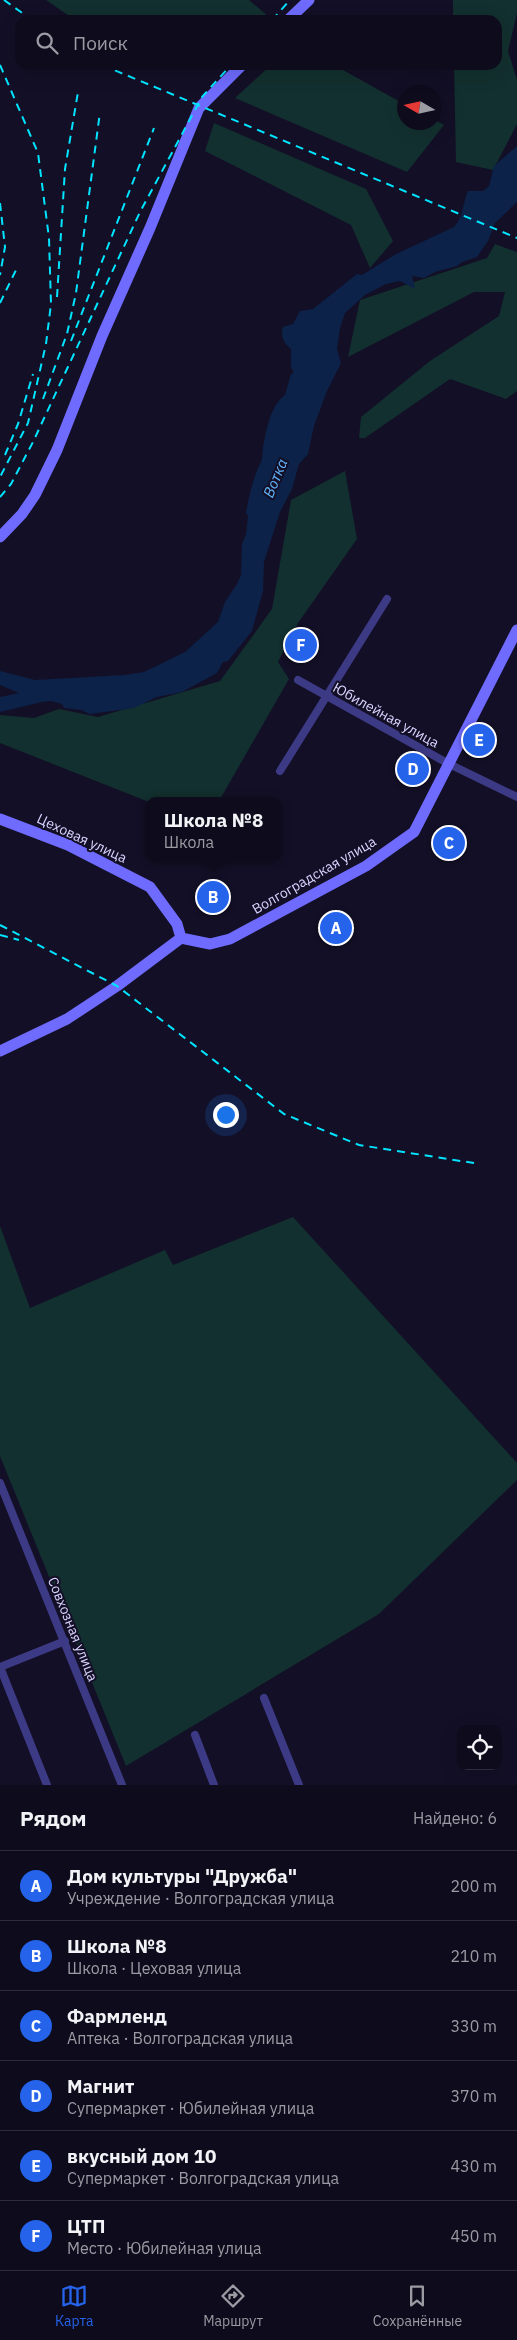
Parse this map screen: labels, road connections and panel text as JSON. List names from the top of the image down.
{
  "streets": {
    "main road": ["Цеховая улица", "Волгоградская улица"],
    "street": ["Юбилейная улица", "Совхозная улица"]
  },
  "crossings": [
    ["Юбилейная улица", "Волгоградская улица"],
    ["Цеховая улица", "Волгоградская улица"]
  ],
  "water": ["Вотка"],
  "north": "left",
  "page": {
    "search": "Поиск",
    "pins": [
      "F",
      "E",
      "D",
      "C",
      "B",
      "A"
    ],
    "popup": ["Школа №8", "Школа"],
    "heading": ["Рядом", "Найдено: 6"],
    "list": [
      {
        "mark": "A",
        "name": "Дом культуры \"Дружба\"",
        "note": "Учреждение · Волгоградская улица",
        "value": "200 m"
      },
      {
        "mark": "B",
        "name": "Школа №8",
        "note": "Школа · Цеховая улица",
        "value": "210 m"
      },
      {
        "mark": "C",
        "name": "Фармленд",
        "note": "Аптека · Волгоградская улица",
        "value": "330 m"
      },
      {
        "mark": "D",
        "name": "Магнит",
        "note": "Супермаркет · Юбилейная улица",
        "value": "370 m"
      },
      {
        "mark": "E",
        "name": "вкусный дом 10",
        "note": "Супермаркет · Волгоградская улица",
        "value": "430 m"
      },
      {
        "mark": "F",
        "name": "ЦТП",
        "note": "Место · Юбилейная улица",
        "value": "450 m"
      }
    ],
    "nav": ["Карта", "Маршрут", "Сохранённые"]
  }
}
